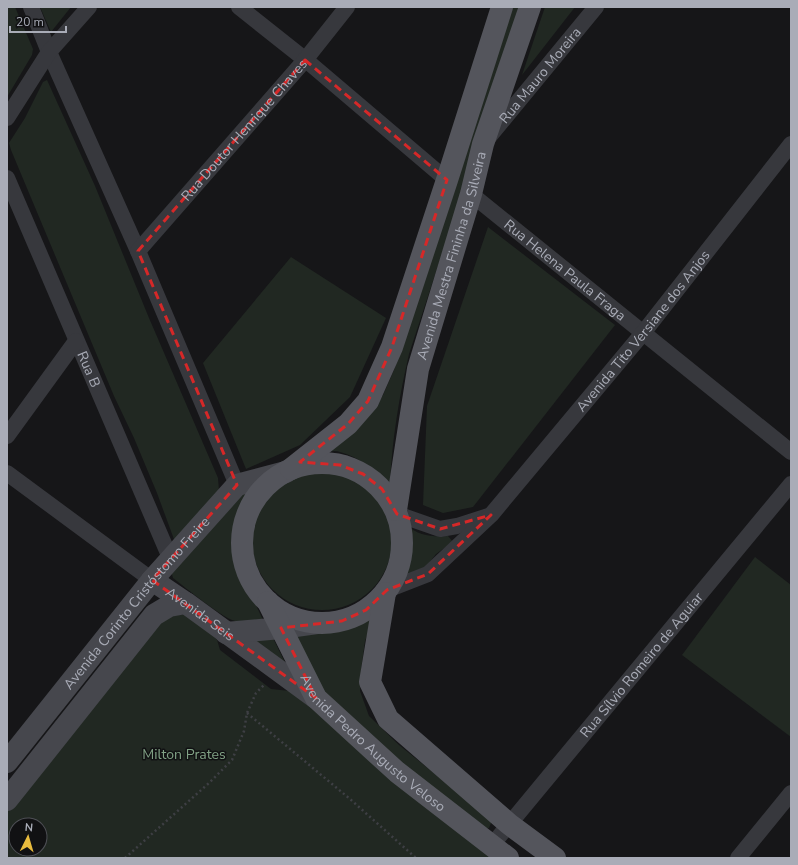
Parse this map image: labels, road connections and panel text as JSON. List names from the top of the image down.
{
  "streets": {
    "main road": ["Avenida Mestra Fininha da Silveira", "Avenida Pedro Augusto Veloso"],
    "street": [
      "Rua Mauro Moreira",
      "Rua Doutor Henrique Chaves",
      "Rua Helena Paula Fraga",
      "Avenida Tito Versiane dos Anjos",
      "Rua B",
      "Avenida Corinto Cristóstomo Freire",
      "Avenida Seis",
      "Rua Sílvio Romeiro de Aguiar"
    ]
  },
  "crossings": [
    ["Rua Mauro Moreira", "Avenida Mestra Fininha da Silveira"],
    ["Avenida Mestra Fininha da Silveira", "Rua Helena Paula Fraga"],
    ["Rua Helena Paula Fraga", "Avenida Tito Versiane dos Anjos"],
    ["Avenida Tito Versiane dos Anjos", "Avenida Pedro Augusto Veloso"],
    ["Rua B", "Avenida Corinto Cristóstomo Freire"],
    ["Avenida Corinto Cristóstomo Freire", "Avenida Seis"],
    ["Avenida Seis", "Avenida Pedro Augusto Veloso"],
    ["Rua Sílvio Romeiro de Aguiar", "Avenida Pedro Augusto Veloso"]
  ],
  "parks": ["Milton Prates"],
  "scale_bar": "20 m",
  "north": "top"
}
